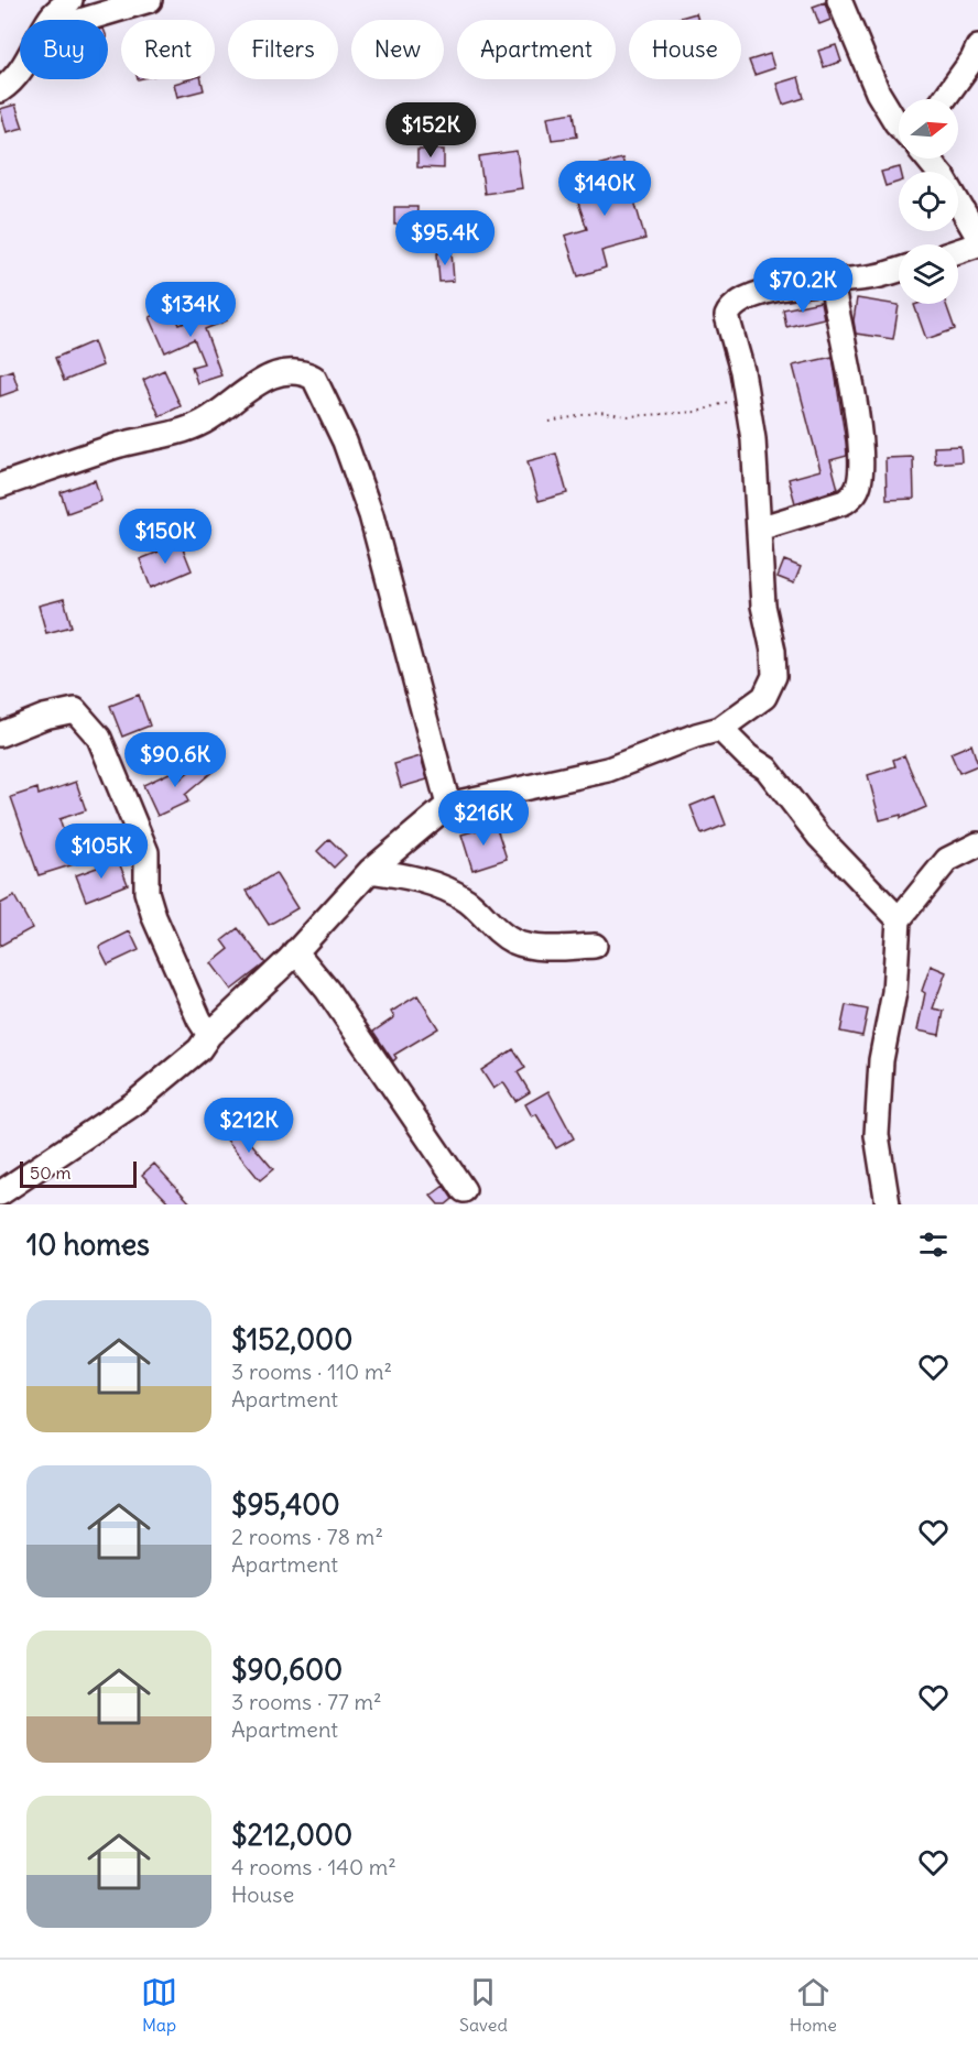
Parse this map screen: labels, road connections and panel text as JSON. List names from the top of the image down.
{
  "scale_bar": "50 m",
  "north": "right",
  "page": {
    "chip": [
      "Buy",
      "Rent",
      "Filters",
      "New",
      "Apartment",
      "House"
    ],
    "price": [
      "$152K",
      "$140K",
      "$95.4K",
      "$70.2K",
      "$134K",
      "$150K",
      "$90.6K",
      "$216K",
      "$105K",
      "$212K"
    ],
    "scale": "50 m",
    "heading": "10 homes",
    "list": [
      {
        "name": "$152,000",
        "note": "3 rooms · 110 m² · Apartment"
      },
      {
        "name": "$95,400",
        "note": "2 rooms · 78 m² · Apartment"
      },
      {
        "name": "$90,600",
        "note": "3 rooms · 77 m² · Apartment"
      },
      {
        "name": "$212,000",
        "note": "4 rooms · 140 m² · House"
      }
    ],
    "tabs": ["Map", "Saved", "Home"]
  }
}
